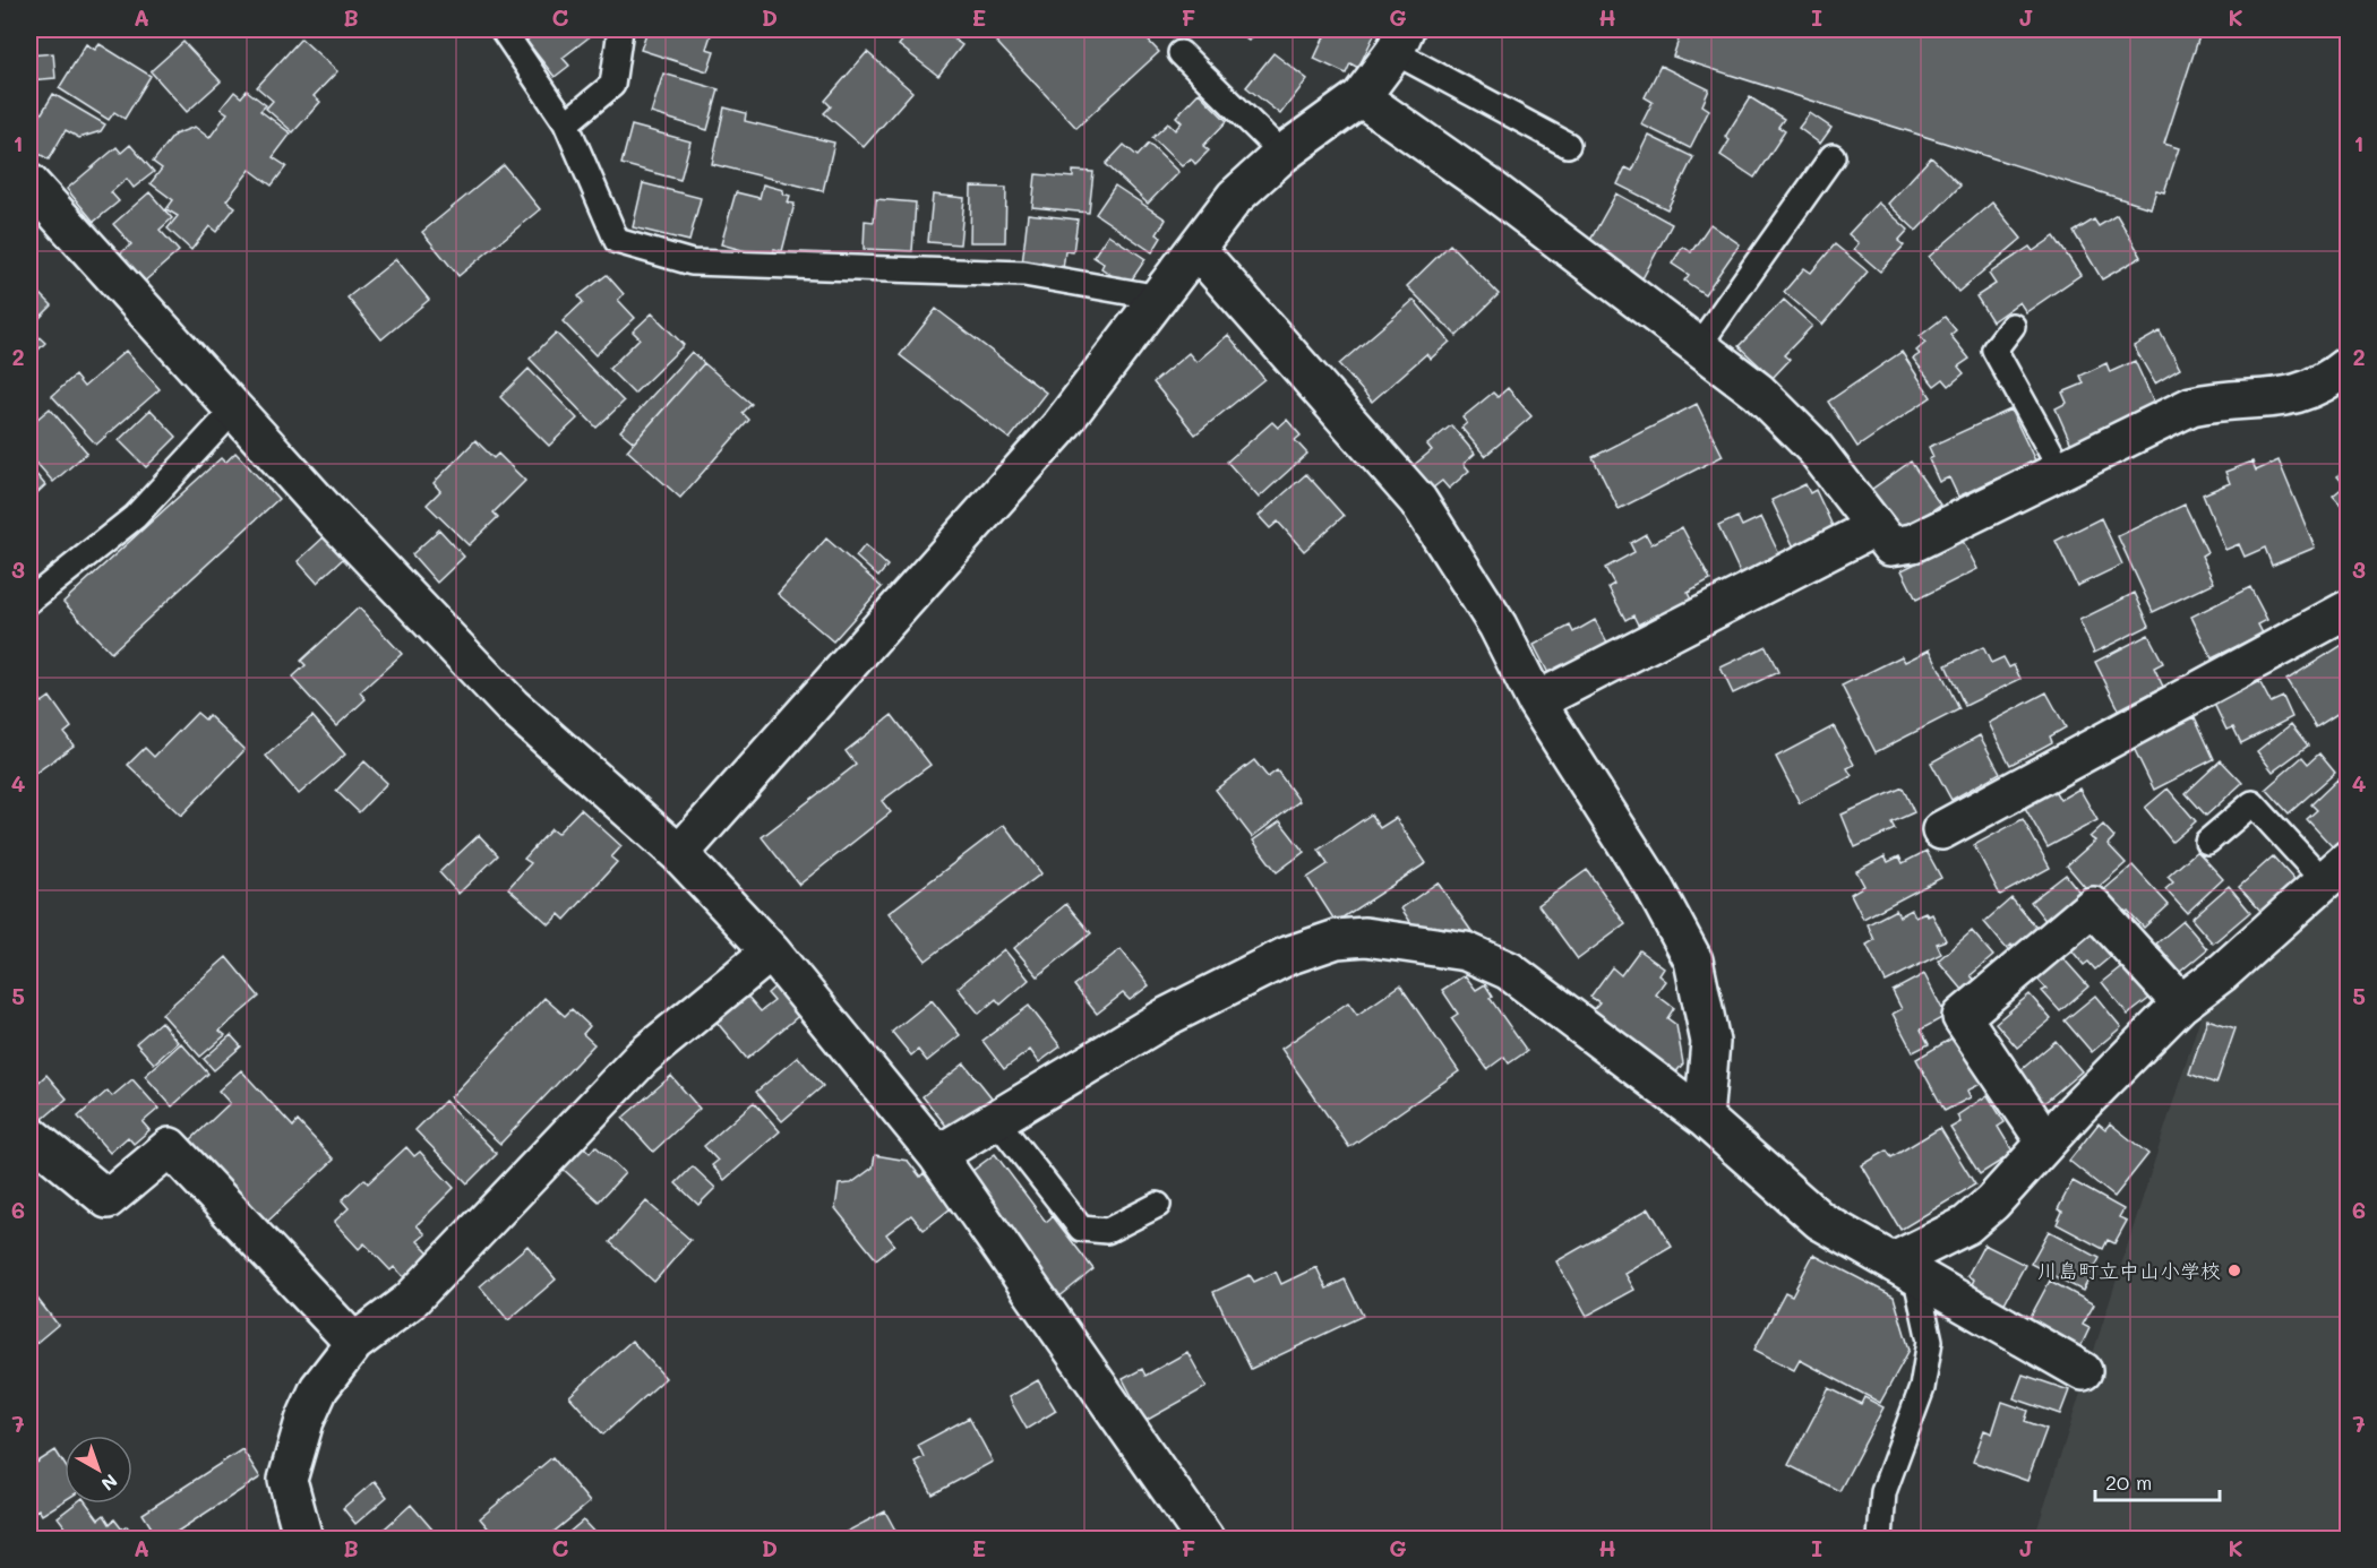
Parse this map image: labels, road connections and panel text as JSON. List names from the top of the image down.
{
  "places": ["川島町立中山小学校"],
  "scale_bar": "20 m",
  "north": "bottom right",
  "grid": {
    "columns": [
      "A",
      "B",
      "C",
      "D",
      "E",
      "F",
      "G",
      "H",
      "I",
      "J",
      "K"
    ],
    "rows": [
      "1",
      "2",
      "3",
      "4",
      "5",
      "6",
      "7"
    ]
  }
}
